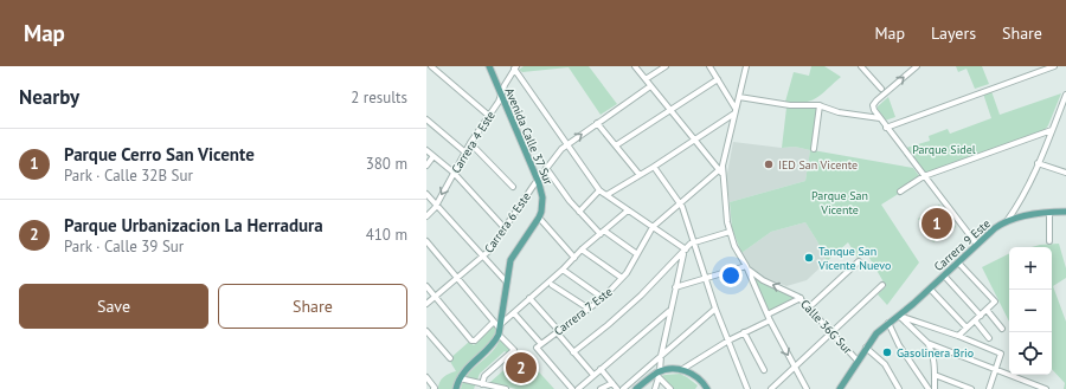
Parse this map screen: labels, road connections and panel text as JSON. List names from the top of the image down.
{
  "streets": {
    "main road": ["Avenida Calle 37 Sur", "Carrera 9 Este"],
    "street": [
      "Carrera 4 Este",
      "Carrera 6 Este",
      "Carrera 7 Este",
      "Calle 36G Sur"
    ]
  },
  "crossings": [
    ["Avenida Calle 37 Sur", "Carrera 4 Este"],
    ["Avenida Calle 37 Sur", "Carrera 6 Este"],
    ["Carrera 9 Este", "Calle 36G Sur"]
  ],
  "one_way": ["Calle 36G Sur"],
  "parks": ["Parque Sidel", "Parque San Vicente"],
  "places": ["IED San Vicente", "Tanque San Vicente Nuevo", "Gasolinera Brio"],
  "page": {
    "header": "Map",
    "nav": ["Map", "Layers", "Share"],
    "heading": ["Nearby", "2 results"],
    "list": [
      {
        "mark": "1",
        "name": "Parque Cerro San Vicente",
        "note": "Park · Calle 32B Sur",
        "value": "380 m"
      },
      {
        "mark": "2",
        "name": "Parque Urbanizacion La Herradura",
        "note": "Park · Calle 39 Sur",
        "value": "410 m"
      }
    ],
    "pins": ["1", "2"],
    "map_buttons": ["+", "−"],
    "buttons": ["Save", "Share"]
  }
}
